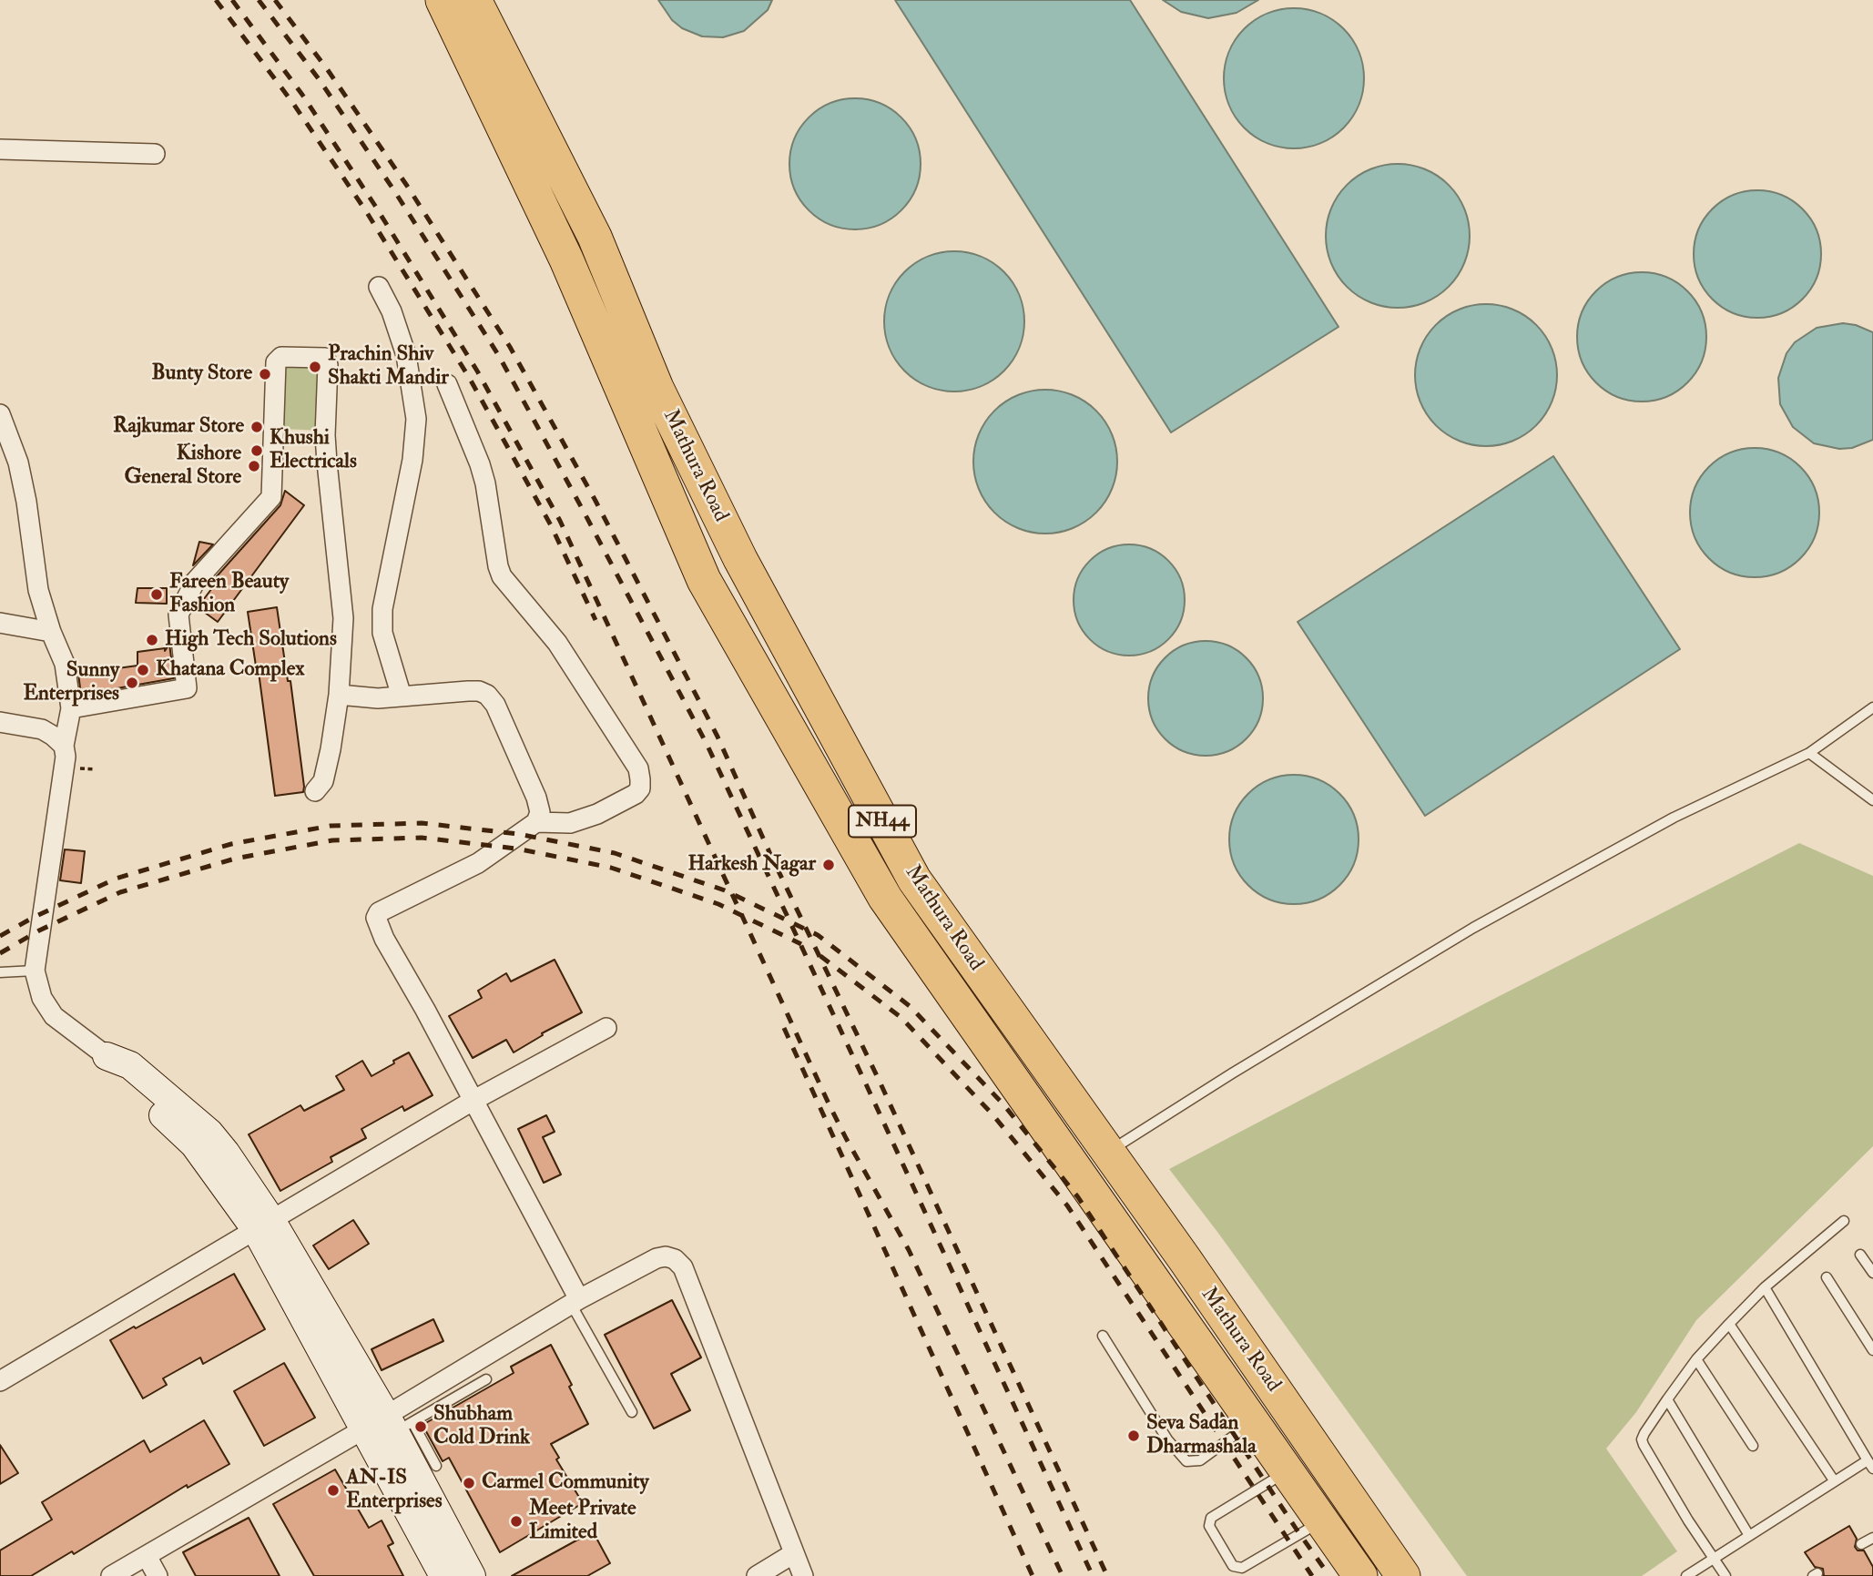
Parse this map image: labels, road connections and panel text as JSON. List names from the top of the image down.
{
  "streets": {
    "highway": ["Mathura Road", "NH44"]
  },
  "places": [
    "Prachin Shiv Shakti Mandir",
    "Bunty Store",
    "Rajkumar Store",
    "Khushi Electricals",
    "Kishore General Store",
    "Fareen Beauty Fashion",
    "High Tech Solutions",
    "Khatana Complex",
    "Sunny Enterprises",
    "Harkesh Nagar",
    "Shubham Cold Drink",
    "Seva Sadan Dharmashala",
    "Carmel Community",
    "AN-IS Enterprises",
    "Meet Private Limited"
  ]
}
